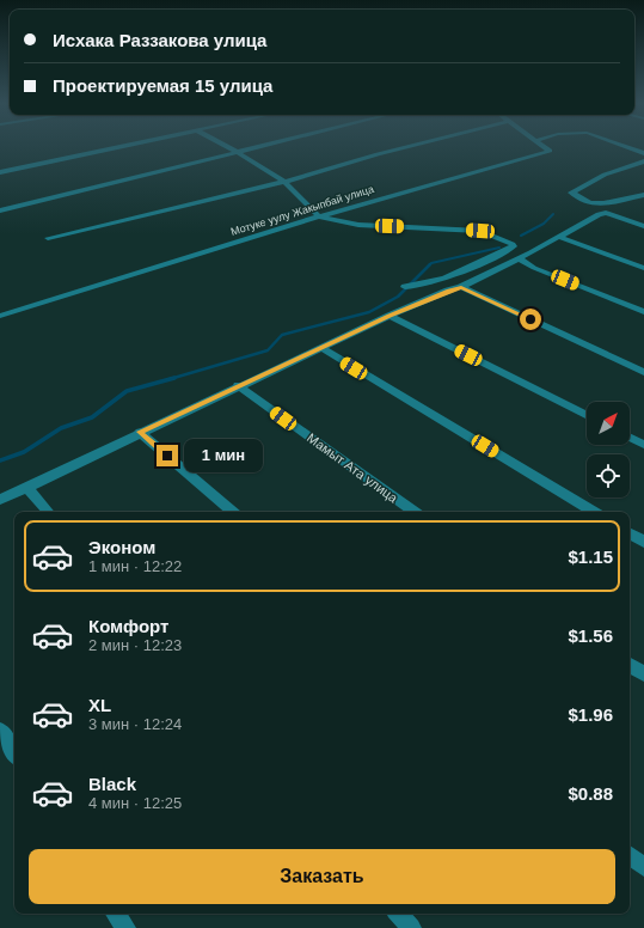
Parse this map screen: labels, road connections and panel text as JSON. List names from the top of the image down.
{
  "streets": {
    "street": ["Мотуке уулу Жакыпбай улица", "Мамыт Ата улица"]
  },
  "north": "top right",
  "page": {
    "banner": ["Исхака Раззакова улица", "Проектируемая 15 улица"],
    "bubble": "1 мин",
    "list": [
      {
        "name": "Эконом",
        "note": "1 мин · 12:22",
        "value": "$1.15"
      },
      {
        "name": "Комфорт",
        "note": "2 мин · 12:23",
        "value": "$1.56"
      },
      {
        "name": "XL",
        "note": "3 мин · 12:24",
        "value": "$1.96"
      },
      {
        "name": "Black",
        "note": "4 мин · 12:25",
        "value": "$0.88"
      }
    ],
    "buttons": "Заказать"
  }
}
